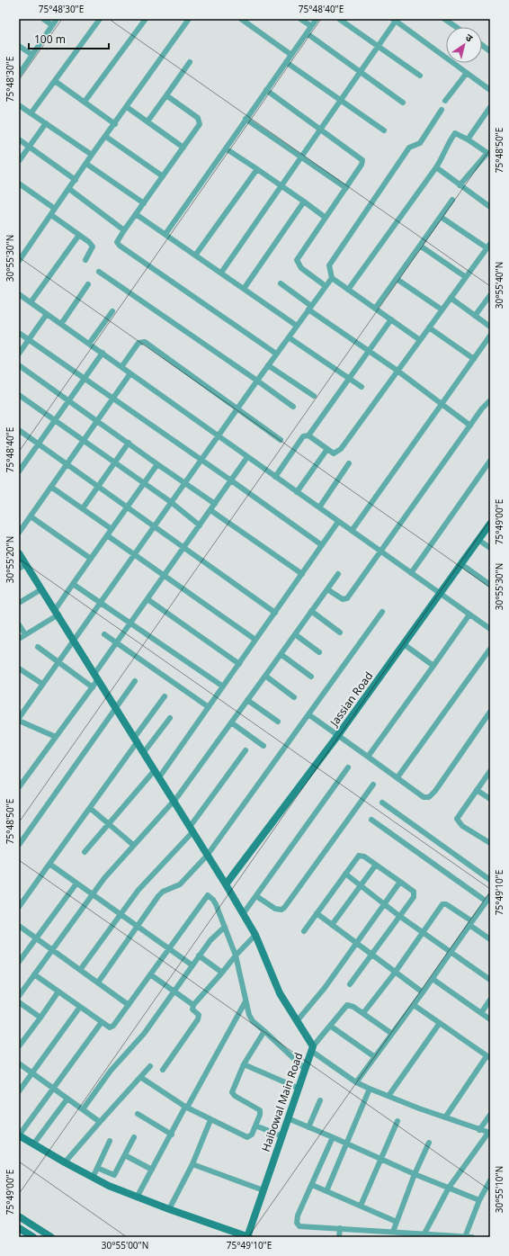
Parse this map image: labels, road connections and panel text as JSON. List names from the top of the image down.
{
  "streets": {
    "street": ["Jassian Road", "Haibowal Main Road"]
  },
  "crossings": [
    ["Jassian Road", "Haibowal Main Road"]
  ],
  "scale_bar": "100 m",
  "north": "top right",
  "coordinates": [
    "75°48'30\"E",
    "75°48'40\"E",
    "75°48'50\"E",
    "30°55'30\"N",
    "30°55'40\"N",
    "75°49'00\"E",
    "30°55'20\"N",
    "75°49'10\"E",
    "30°55'10\"N",
    "30°55'00\"N"
  ]
}
